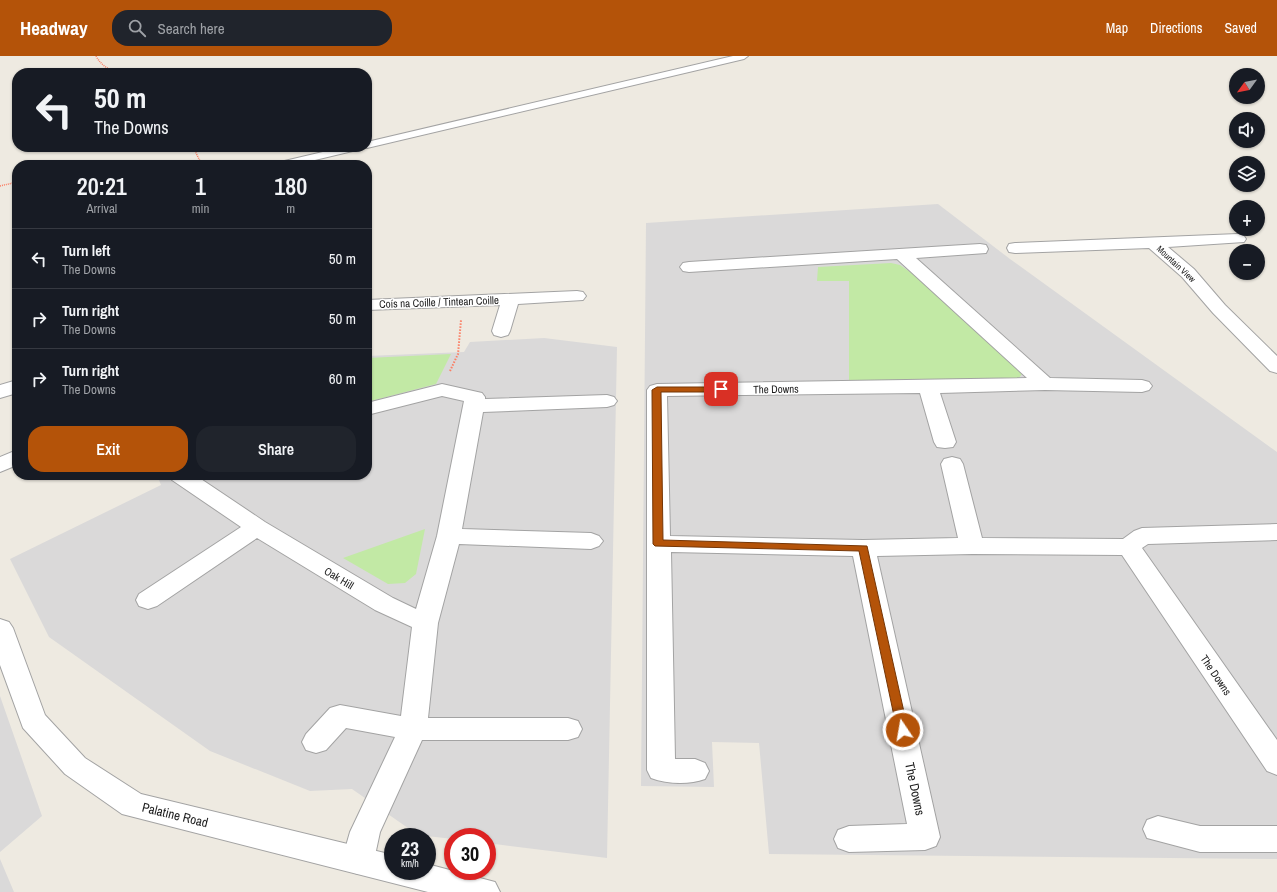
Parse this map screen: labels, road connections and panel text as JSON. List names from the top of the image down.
{
  "streets": {
    "street": [
      "Mountain View",
      "Coís na Coílle / Tintean Coille",
      "The Downs",
      "Oak Hill",
      "Palatine Road"
    ]
  },
  "north": "bottom left",
  "page": {
    "header": "Headway",
    "search": "Search here",
    "nav": ["Map", "Directions", "Saved"],
    "map_buttons": ["+", "−"],
    "turn": ["50 m", "The Downs"],
    "eta": [
      "20:21",
      "Arrival",
      "1",
      "min",
      "180",
      "m"
    ],
    "list": [
      {
        "name": "Turn left",
        "note": "The Downs",
        "value": "50 m"
      },
      {
        "name": "Turn right",
        "note": "The Downs",
        "value": "50 m"
      },
      {
        "name": "Turn right",
        "note": "The Downs",
        "value": "60 m"
      }
    ],
    "buttons": ["Exit", "Share"],
    "speed": "23 km/h",
    "limit": "30"
  }
}
